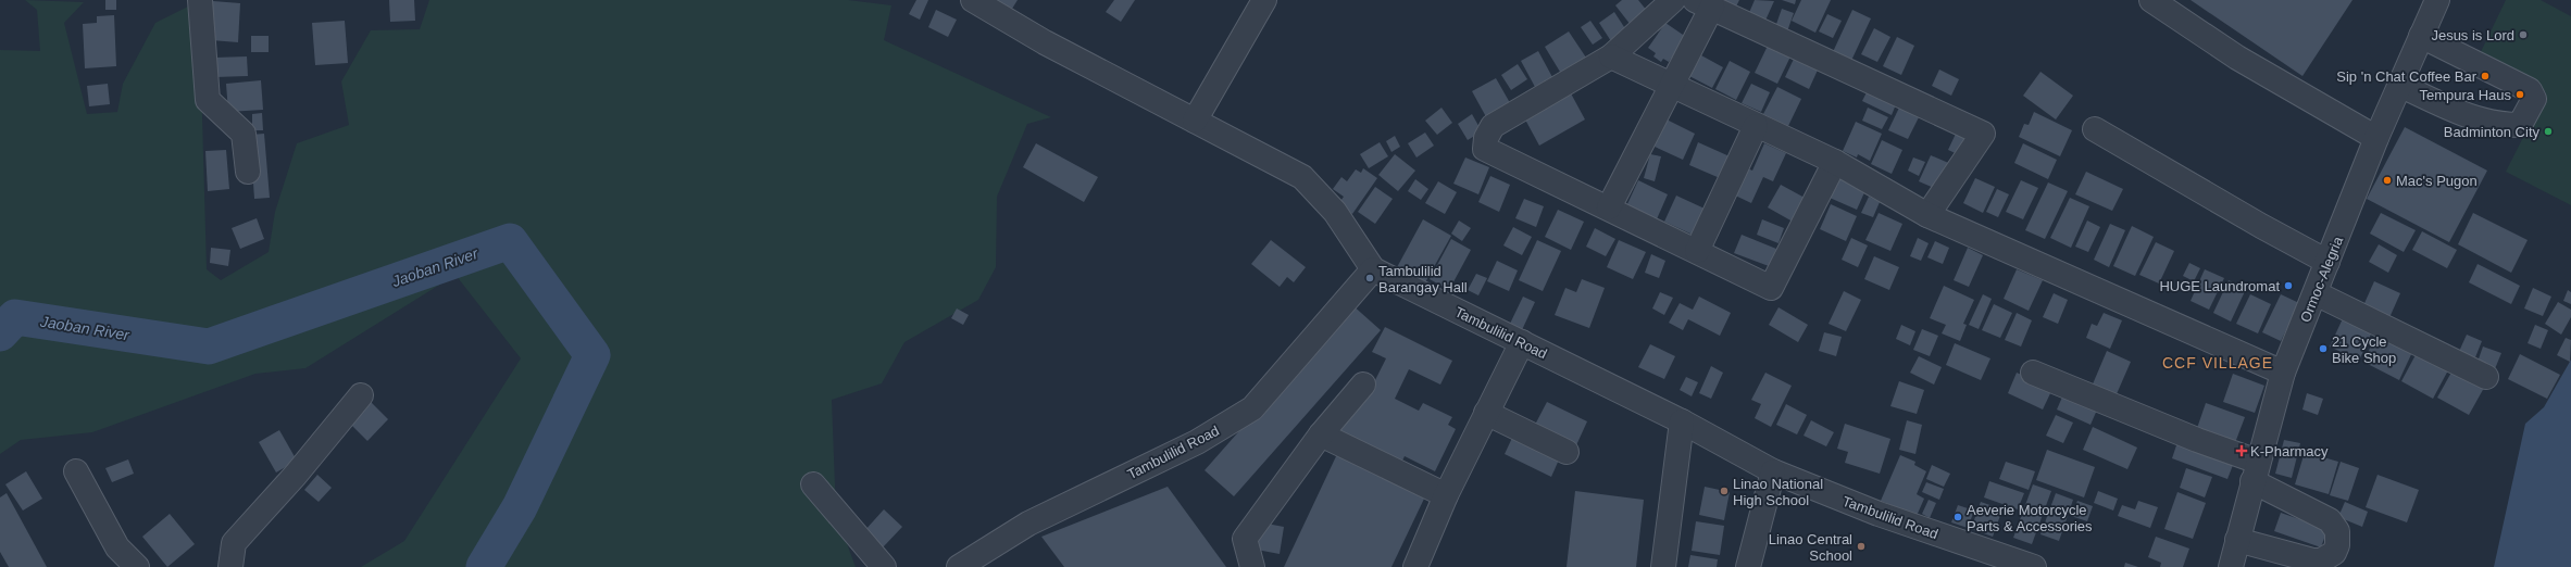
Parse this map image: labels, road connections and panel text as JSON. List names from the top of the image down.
{
  "streets": {
    "street": ["Ormoc-Alegria", "Tambulilid Road"]
  },
  "districts": ["CCF VILLAGE"],
  "water": ["Jaoban River"],
  "places": {
    "other": [
      "Jesus is Lord",
      "Sip 'n Chat Coffee Bar",
      "Tempura Haus",
      "Badminton City",
      "Mac's Pugon",
      "Tambulilid Barangay Hall",
      "HUGE Laundromat",
      "21 Cycle Bike Shop",
      "Linao National High School",
      "Aeverie Motorcycle Parts & Accessories",
      "Linao Central School"
    ],
    "health": ["K-Pharmacy"]
  }
}
